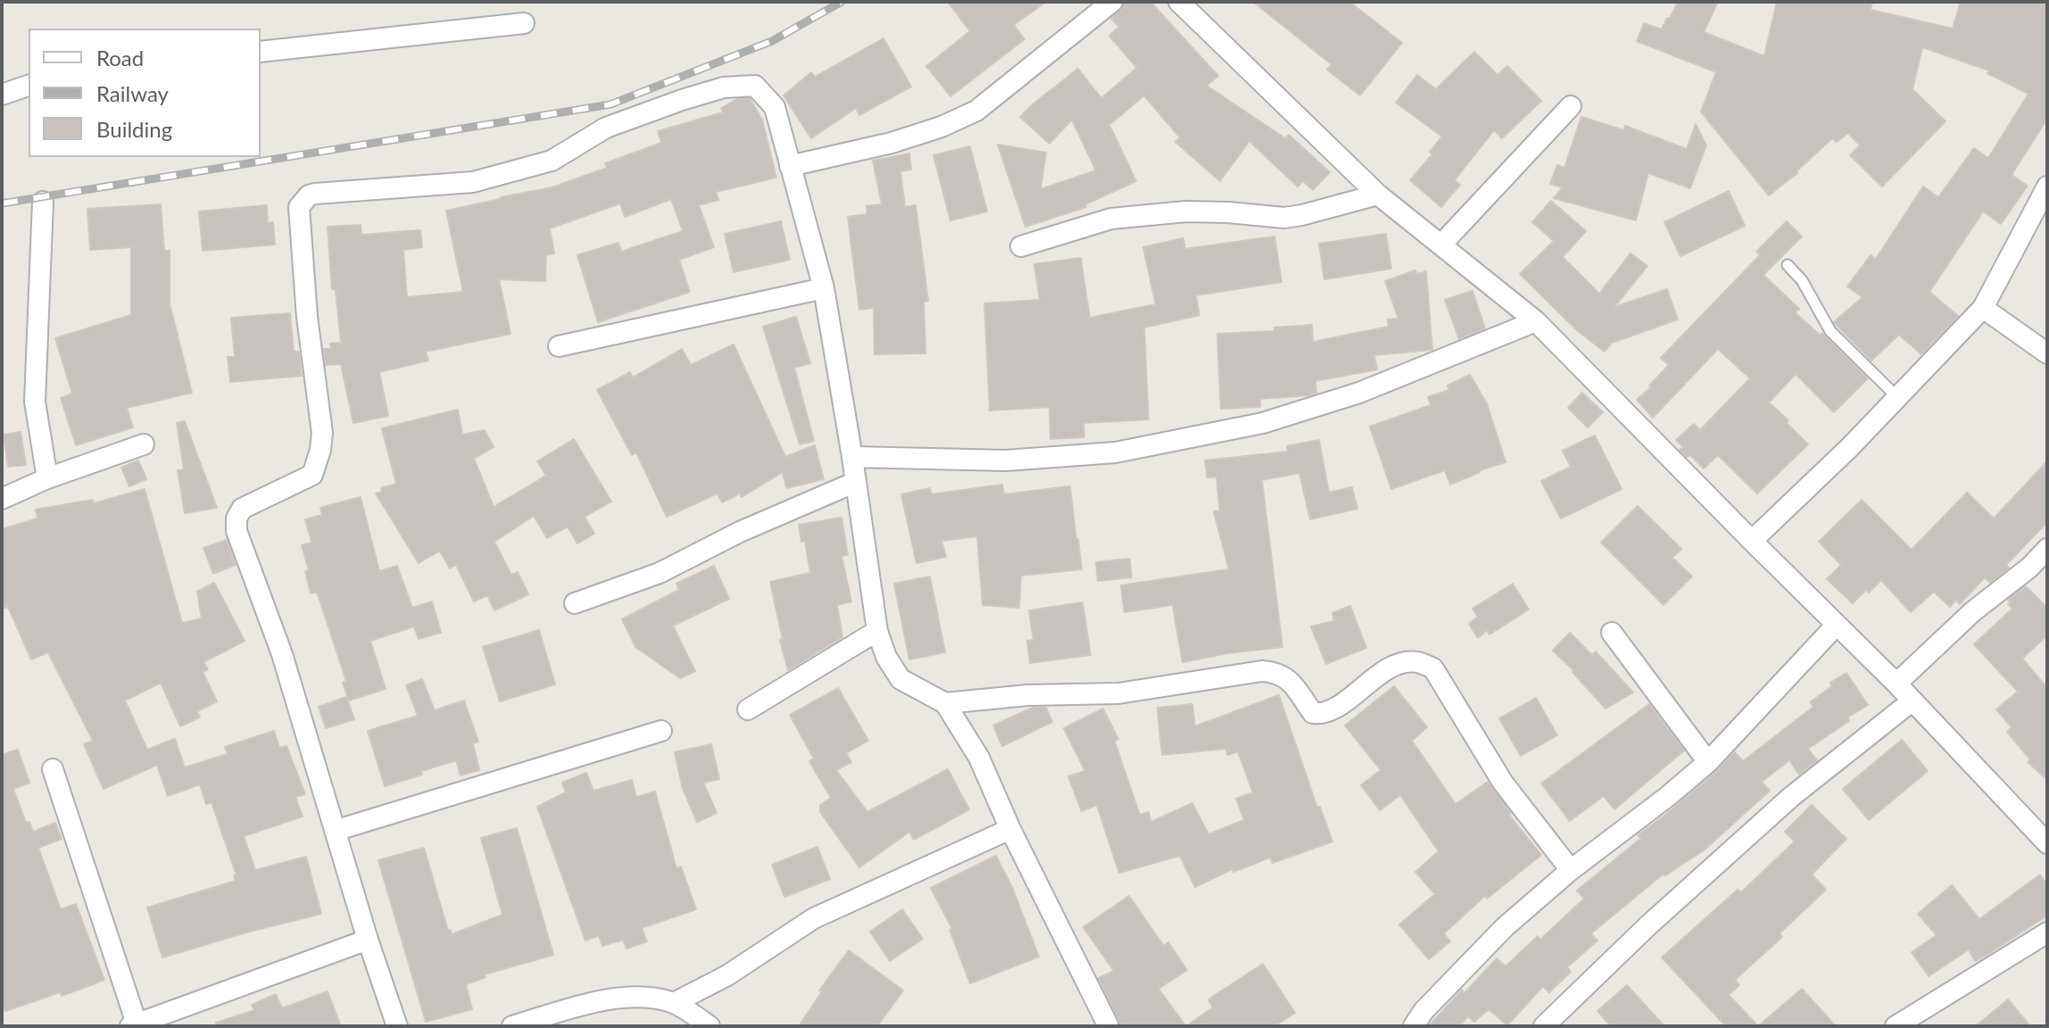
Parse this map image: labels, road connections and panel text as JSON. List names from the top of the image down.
{
  "legend": ["Road", "Railway", "Building"]
}
